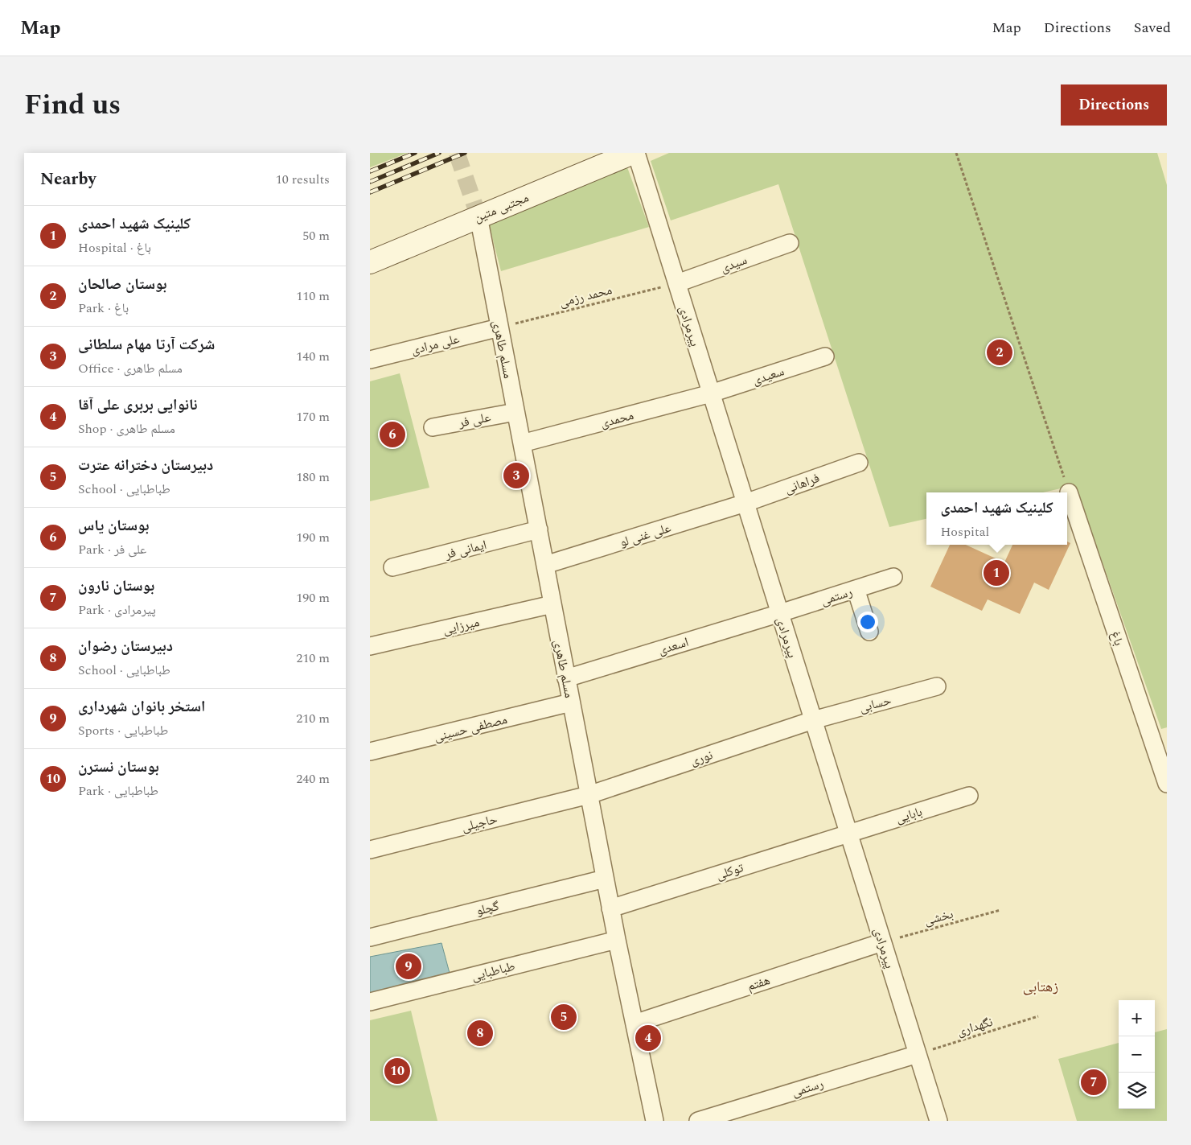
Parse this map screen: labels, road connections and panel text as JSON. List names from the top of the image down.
{
  "streets": {
    "street": [
      "مجتبی متین",
      "سیدی",
      "پیرمرادی",
      "علی مرادی",
      "مسلم طاهری",
      "سعیدی",
      "محمدی",
      "علی فر",
      "فراهانی",
      "علی غنی لو",
      "ایمانی فر",
      "رستمی",
      "میرزایی",
      "باغ",
      "اسعدی",
      "حسابی",
      "مصطفی حسینی",
      "نوری",
      "بابایی",
      "حاجیلی",
      "توکلی",
      "گچلو",
      "طباطبایی",
      "هفتم"
    ],
    "path": ["محمد رزمی", "بخشی", "نگهداری"]
  },
  "crossings": [
    ["مجتبی متین", "مسلم طاهری"],
    ["سیدی", "محمد رزمی"],
    ["سیدی", "پیرمرادی"],
    ["محمد رزمی", "پیرمرادی"],
    ["محمد رزمی", "علی مرادی"],
    ["محمد رزمی", "مسلم طاهری"],
    ["پیرمرادی", "سعیدی"],
    ["پیرمرادی", "محمدی"],
    ["پیرمرادی", "فراهانی"],
    ["پیرمرادی", "علی غنی لو"],
    ["پیرمرادی", "رستمی"],
    ["پیرمرادی", "اسعدی"],
    ["پیرمرادی", "حسابی"],
    ["پیرمرادی", "نوری"],
    ["پیرمرادی", "بابایی"],
    ["پیرمرادی", "توکلی"],
    ["پیرمرادی", "بخشی"],
    ["پیرمرادی", "هفتم"],
    ["پیرمرادی", "نگهداری"],
    ["علی مرادی", "مسلم طاهری"],
    ["مسلم طاهری", "محمدی"],
    ["مسلم طاهری", "علی فر"],
    ["مسلم طاهری", "علی غنی لو"],
    ["مسلم طاهری", "ایمانی فر"],
    ["مسلم طاهری", "میرزایی"],
    ["مسلم طاهری", "اسعدی"],
    ["مسلم طاهری", "مصطفی حسینی"],
    ["مسلم طاهری", "نوری"],
    ["مسلم طاهری", "حاجیلی"],
    ["مسلم طاهری", "توکلی"],
    ["مسلم طاهری", "گچلو"],
    ["مسلم طاهری", "طباطبایی"],
    ["مسلم طاهری", "هفتم"],
    ["سعیدی", "محمدی"],
    ["فراهانی", "علی غنی لو"],
    ["رستمی", "اسعدی"],
    ["رستمی", "نگهداری"],
    ["حسابی", "نوری"],
    ["نوری", "حاجیلی"],
    ["بابایی", "توکلی"],
    ["بخشی", "هفتم"]
  ],
  "districts": ["زهتابی"],
  "page": {
    "header": "Map",
    "nav": ["Map", "Directions", "Saved"],
    "title": "Find us",
    "buttons": "Directions",
    "heading": ["Nearby", "10 results"],
    "list": [
      {
        "mark": "1",
        "name": "کلینیک شهید احمدی",
        "note": "Hospital · باغ",
        "value": "50 m"
      },
      {
        "mark": "2",
        "name": "بوستان صالحان",
        "note": "Park · باغ",
        "value": "110 m"
      },
      {
        "mark": "3",
        "name": "شرکت آرتا مهام سلطانی",
        "note": "Office · مسلم طاهری",
        "value": "140 m"
      },
      {
        "mark": "4",
        "name": "نانوایی بربری علی آقا",
        "note": "Shop · مسلم طاهری",
        "value": "170 m"
      },
      {
        "mark": "5",
        "name": "دبیرستان دخترانه عترت",
        "note": "School · طباطبایی",
        "value": "180 m"
      },
      {
        "mark": "6",
        "name": "بوستان یاس",
        "note": "Park · علی فر",
        "value": "190 m"
      },
      {
        "mark": "7",
        "name": "بوستان نارون",
        "note": "Park · پیرمرادی",
        "value": "190 m"
      },
      {
        "mark": "8",
        "name": "دبیرستان رضوان",
        "note": "School · طباطبایی",
        "value": "210 m"
      },
      {
        "mark": "9",
        "name": "استخر بانوان شهرداری",
        "note": "Sports · طباطبایی",
        "value": "210 m"
      },
      {
        "mark": "10",
        "name": "بوستان نسترن",
        "note": "Park · طباطبایی",
        "value": "240 m"
      }
    ],
    "pins": [
      "2",
      "6",
      "3",
      "1",
      "9",
      "5",
      "8",
      "4",
      "10",
      "7"
    ],
    "popup": ["کلینیک شهید احمدی", "Hospital"],
    "map_buttons": ["+", "−"]
  }
}
